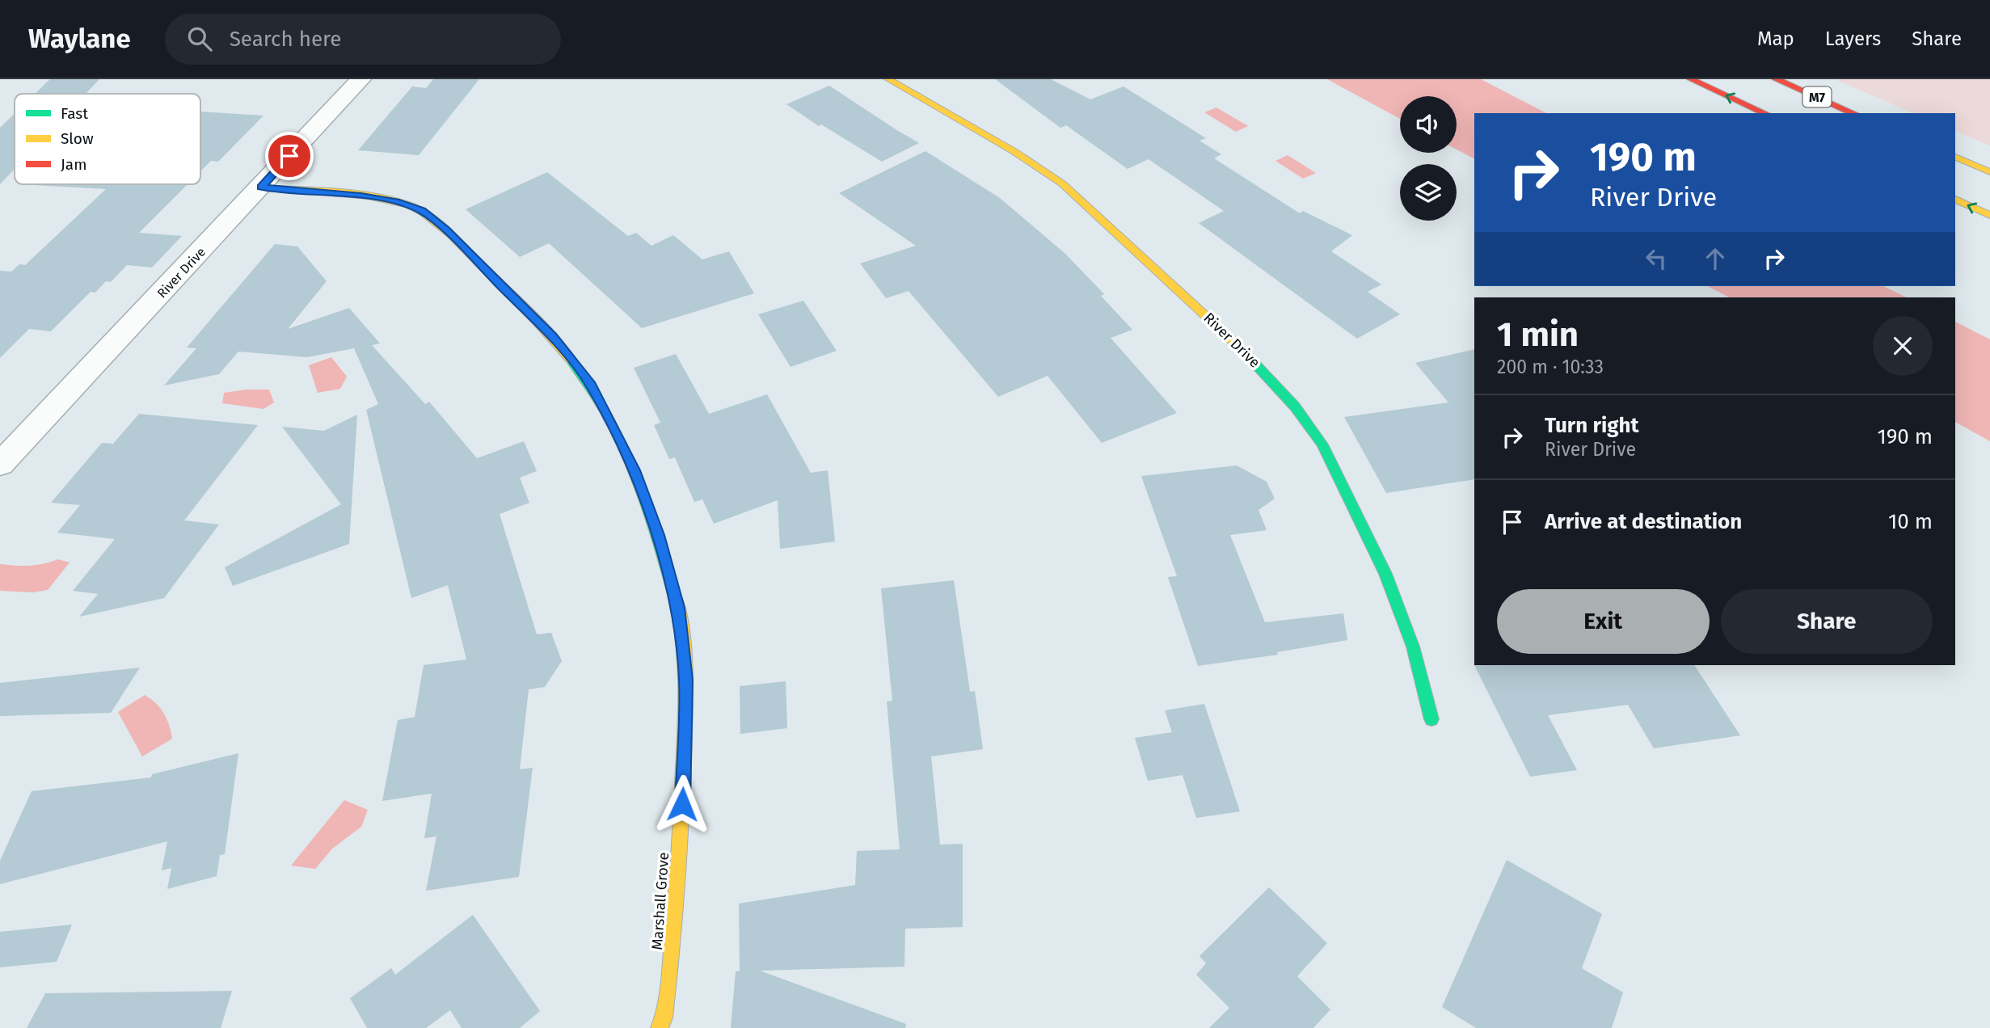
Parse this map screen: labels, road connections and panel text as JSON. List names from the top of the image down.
{
  "streets": {
    "main road": ["M7", "River Drive", "Marshall Grove"]
  },
  "crossings": [
    ["River Drive", "Marshall Grove"]
  ],
  "legend": ["Fast", "Slow", "Jam"],
  "page": {
    "header": "Waylane",
    "search": "Search here",
    "nav": ["Map", "Layers", "Share"],
    "turn": ["190 m", "River Drive"],
    "heading": ["1 min", "200 m · 10:33"],
    "list": [
      {
        "name": "Turn right",
        "note": "River Drive",
        "value": "190 m"
      },
      {
        "name": "Arrive at destination",
        "value": "10 m"
      }
    ],
    "buttons": ["Exit", "Share"]
  }
}
